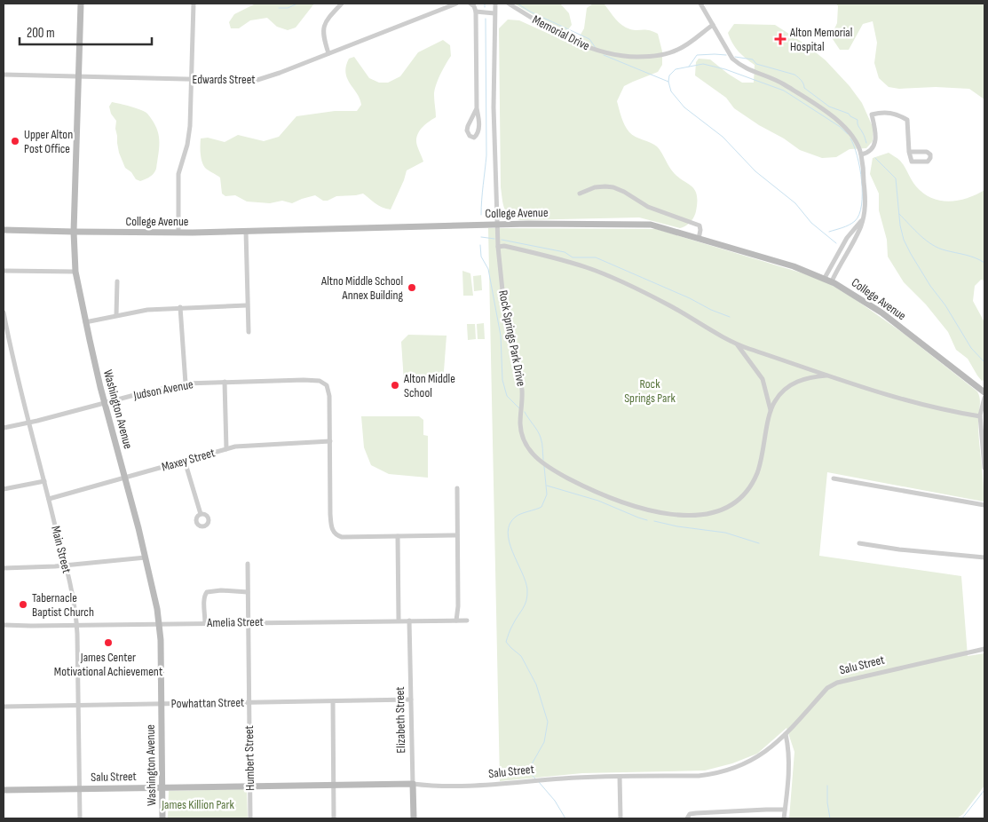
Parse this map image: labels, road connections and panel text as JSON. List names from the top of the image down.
{
  "streets": {
    "main road": [
      "College Avenue",
      "Washington Avenue",
      "Salu Street",
      "Elizabeth Street"
    ],
    "street": [
      "Memorial Drive",
      "Edwards Street",
      "Rock Springs Park Drive",
      "Judson Avenue",
      "Maxey Street",
      "Main Street",
      "Amelia Street",
      "Powhattan Street",
      "Humbert Street"
    ]
  },
  "crossings": [
    ["Edwards Street", "Washington Avenue"],
    ["College Avenue", "Rock Springs Park Drive"],
    ["College Avenue", "Washington Avenue"],
    ["Judson Avenue", "Washington Avenue"],
    ["Judson Avenue", "Maxey Street"],
    ["Judson Avenue", "Main Street"],
    ["Washington Avenue", "Maxey Street"],
    ["Washington Avenue", "Amelia Street"],
    ["Washington Avenue", "Salu Street"],
    ["Washington Avenue", "Powhattan Street"],
    ["Maxey Street", "Main Street"],
    ["Main Street", "Amelia Street"],
    ["Main Street", "Salu Street"],
    ["Main Street", "Powhattan Street"],
    ["Amelia Street", "Elizabeth Street"],
    ["Amelia Street", "Humbert Street"],
    ["Salu Street", "Elizabeth Street"],
    ["Salu Street", "Humbert Street"],
    ["Powhattan Street", "Elizabeth Street"],
    ["Powhattan Street", "Humbert Street"]
  ],
  "parks": ["Rock Springs Park", "James Killion Park"],
  "places": {
    "health": ["Alton Memorial Hospital"],
    "other": [
      "Upper Alton Post Office",
      "Altno Middle School Annex Building",
      "Alton Middle School",
      "Tabernacle Baptist Church",
      "James Center Motivational Achievement"
    ]
  },
  "scale_bar": "200 m"
}
